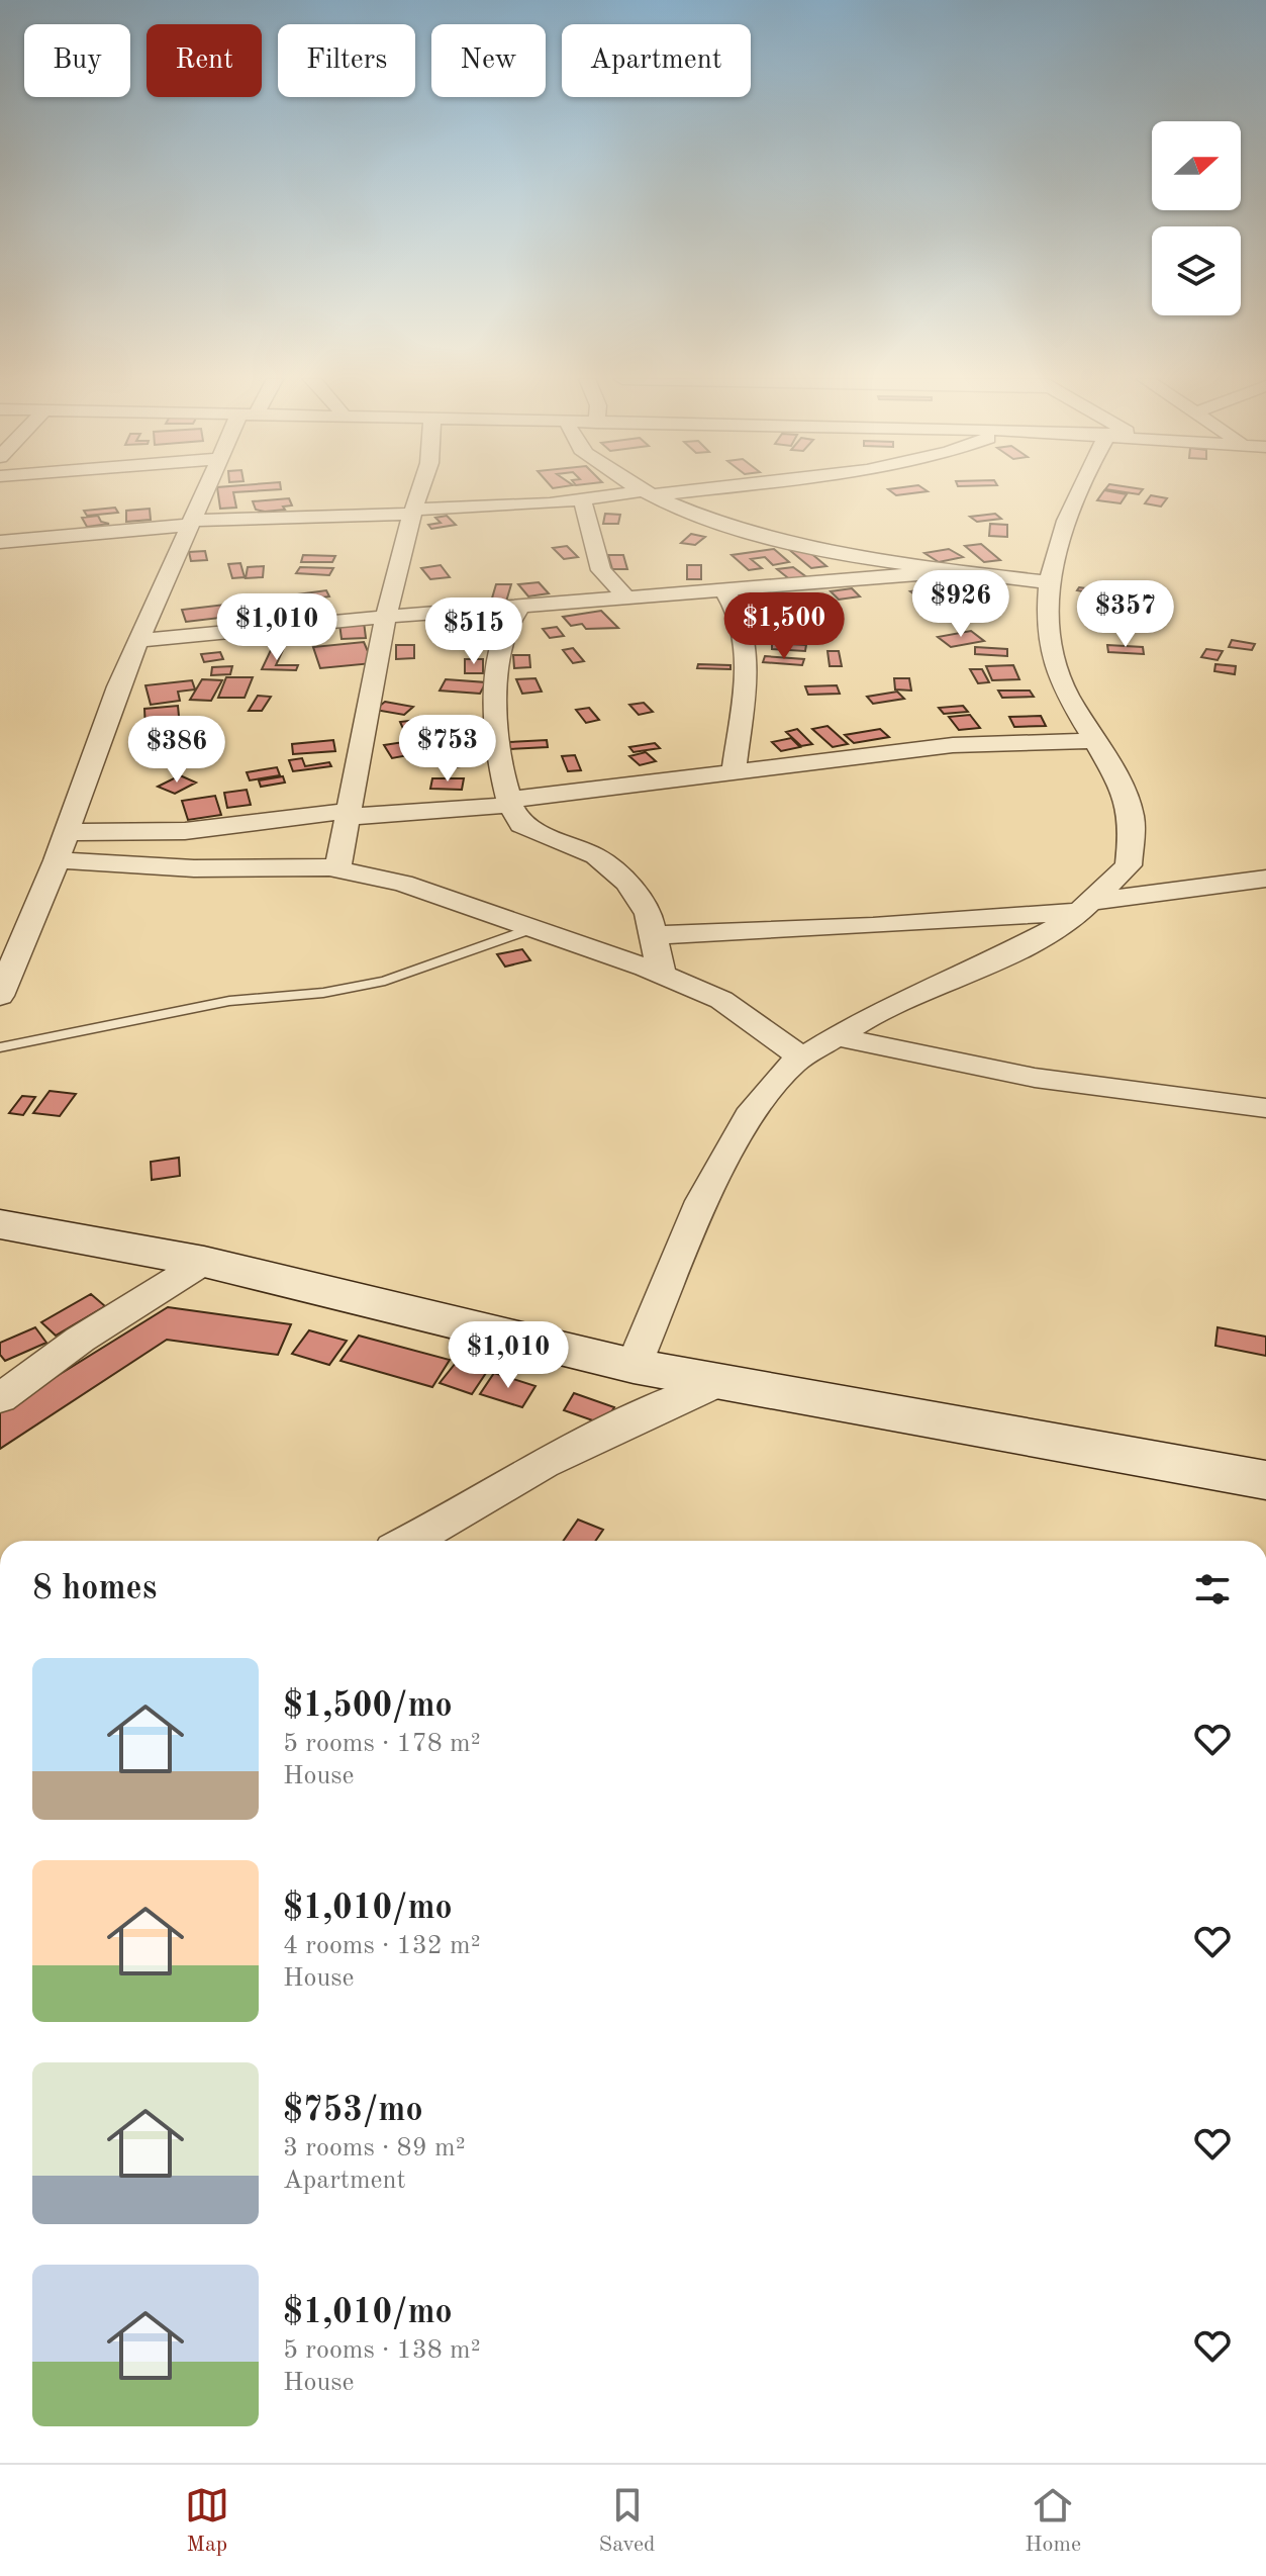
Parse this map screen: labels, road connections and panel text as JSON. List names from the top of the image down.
{
  "north": "right",
  "page": {
    "chip": [
      "Buy",
      "Rent",
      "Filters",
      "New",
      "Apartment"
    ],
    "price": [
      "$926",
      "$357",
      "$1,500",
      "$1,010",
      "$515",
      "$753",
      "$386",
      "$1,010"
    ],
    "heading": "8 homes",
    "list": [
      {
        "name": "$1,500/mo",
        "note": "5 rooms · 178 m² · House"
      },
      {
        "name": "$1,010/mo",
        "note": "4 rooms · 132 m² · House"
      },
      {
        "name": "$753/mo",
        "note": "3 rooms · 89 m² · Apartment"
      },
      {
        "name": "$1,010/mo",
        "note": "5 rooms · 138 m² · House"
      }
    ],
    "tabs": ["Map", "Saved", "Home"]
  }
}
